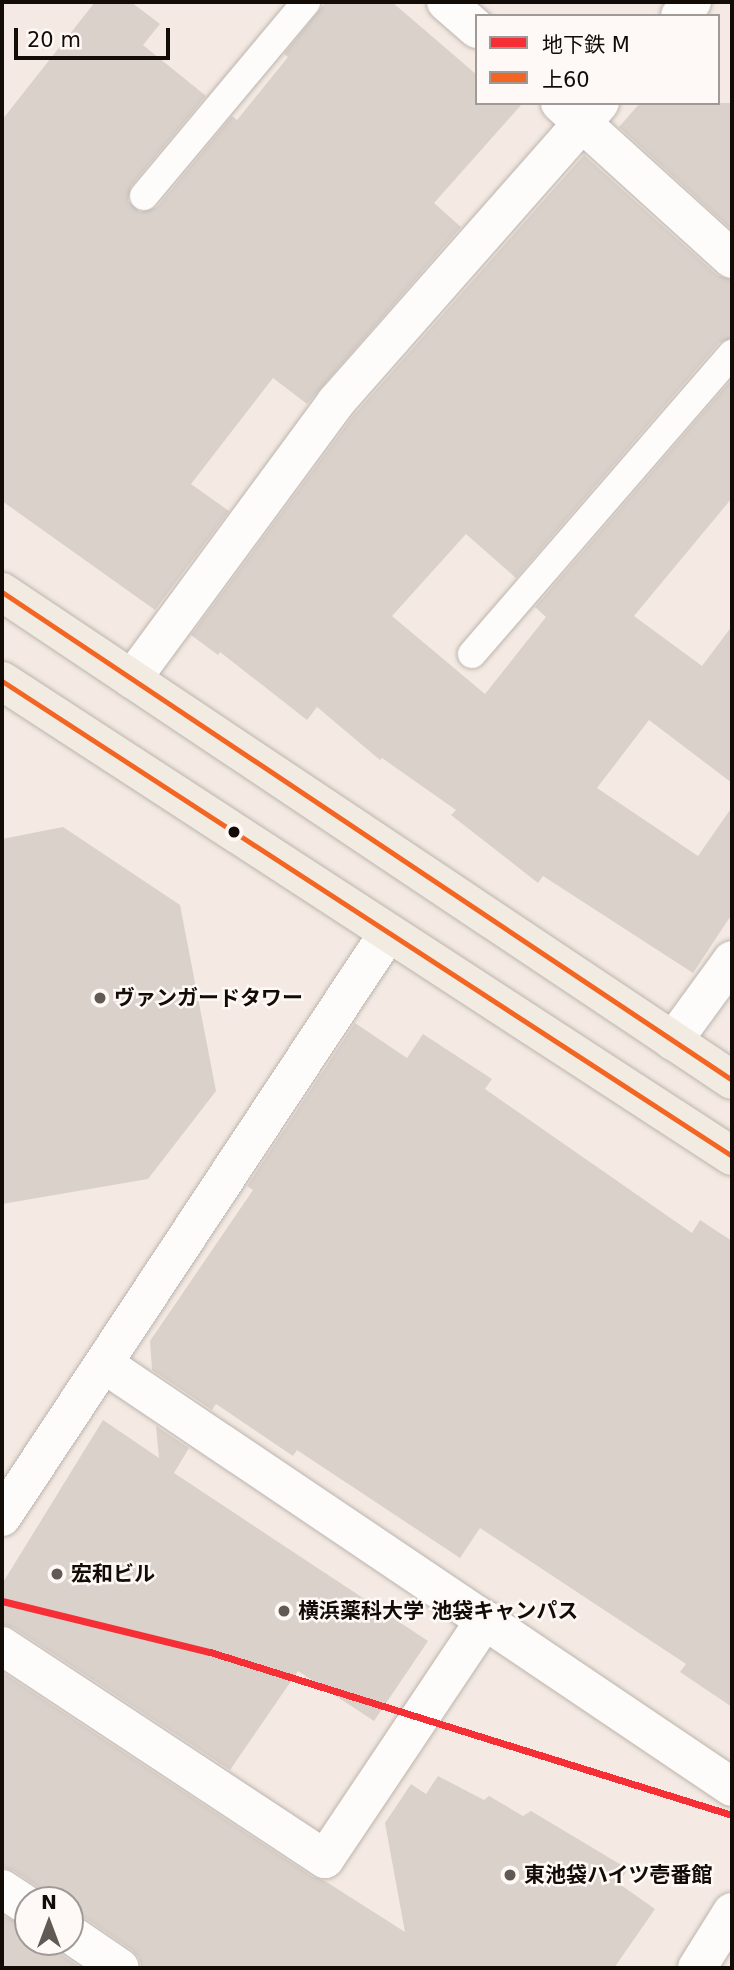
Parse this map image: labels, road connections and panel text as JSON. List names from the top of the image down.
{
  "places": [
    "ヴァンガードタワー",
    "宏和ビル",
    "横浜薬科大学 池袋キャンパス",
    "東池袋ハイツ壱番館"
  ],
  "lines": ["transit line 上60", "metro line M"],
  "legend": ["地下鉄 M", "上60"],
  "scale_bar": "20 m",
  "north": "top"
}
